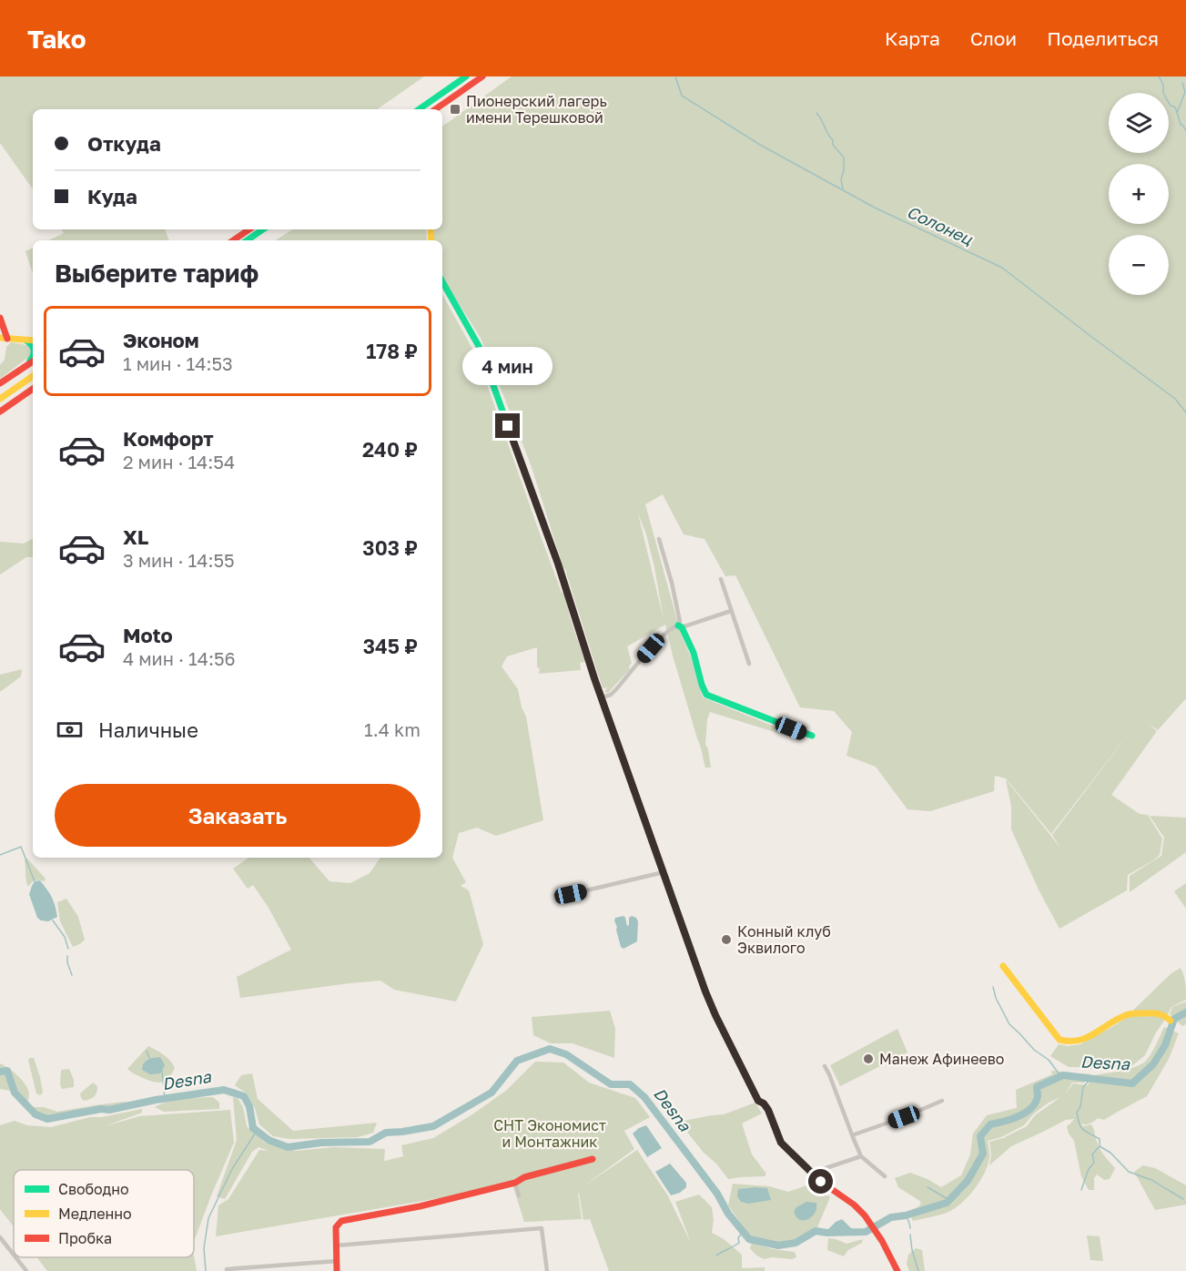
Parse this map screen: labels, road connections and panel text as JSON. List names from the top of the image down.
{
  "water": ["Солонец", "Desna"],
  "parks": ["СНТ Экономист и Монтажник"],
  "places": {
    "transit": ["Пионерский лагерь имени Терешковой"],
    "other": ["Конный клуб Эквилого", "Манеж Афинеево"]
  },
  "legend": ["Свободно", "Медленно", "Пробка"],
  "page": {
    "header": "Tako",
    "nav": ["Карта", "Слои", "Поделиться"],
    "map_buttons": ["+", "−"],
    "banner": ["Откуда", "Куда"],
    "heading": "Выберите тариф",
    "list": [
      {
        "name": "Эконом",
        "note": "1 мин · 14:53",
        "value": "178 ₽"
      },
      {
        "name": "Комфорт",
        "note": "2 мин · 14:54",
        "value": "240 ₽"
      },
      {
        "name": "XL",
        "note": "3 мин · 14:55",
        "value": "303 ₽"
      },
      {
        "name": "Moto",
        "note": "4 мин · 14:56",
        "value": "345 ₽"
      }
    ],
    "bubble": "4 мин",
    "pay": ["Наличные", "1.4 km"],
    "buttons": "Заказать"
  }
}
